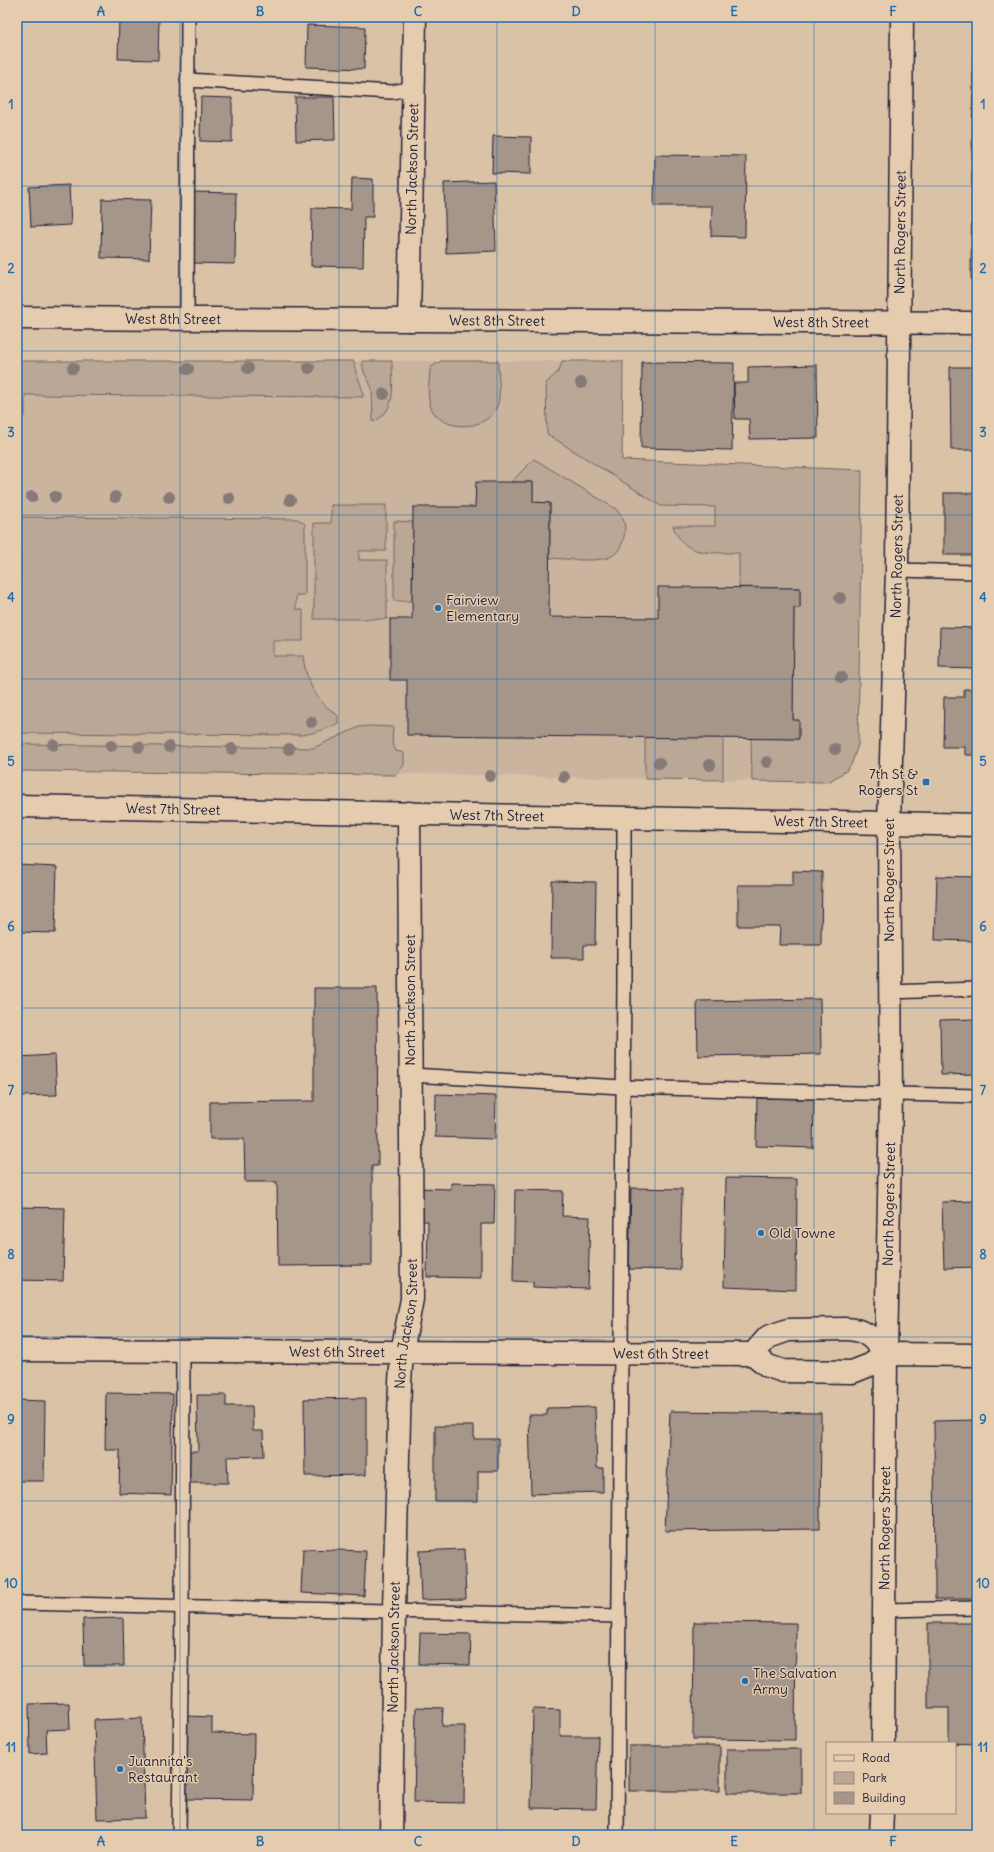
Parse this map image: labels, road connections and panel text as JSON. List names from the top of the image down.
{
  "streets": {
    "street": [
      "North Jackson Street",
      "North Rogers Street",
      "West 8th Street",
      "West 7th Street",
      "West 6th Street"
    ]
  },
  "crossings": [
    ["North Jackson Street", "West 8th Street"],
    ["North Jackson Street", "West 7th Street"],
    ["North Jackson Street", "West 6th Street"],
    ["North Rogers Street", "West 8th Street"],
    ["North Rogers Street", "West 7th Street"]
  ],
  "places": {
    "other": [
      "Fairview Elementary",
      "Old Towne",
      "The Salvation Army",
      "Juannita's Restaurant"
    ],
    "transit": ["7th St & Rogers St"]
  },
  "legend": ["Road", "Park", "Building"],
  "grid": {
    "columns": [
      "A",
      "B",
      "C",
      "D",
      "E",
      "F"
    ],
    "rows": [
      "1",
      "2",
      "3",
      "4",
      "5",
      "6",
      "7",
      "8",
      "9",
      "10",
      "11"
    ]
  }
}
